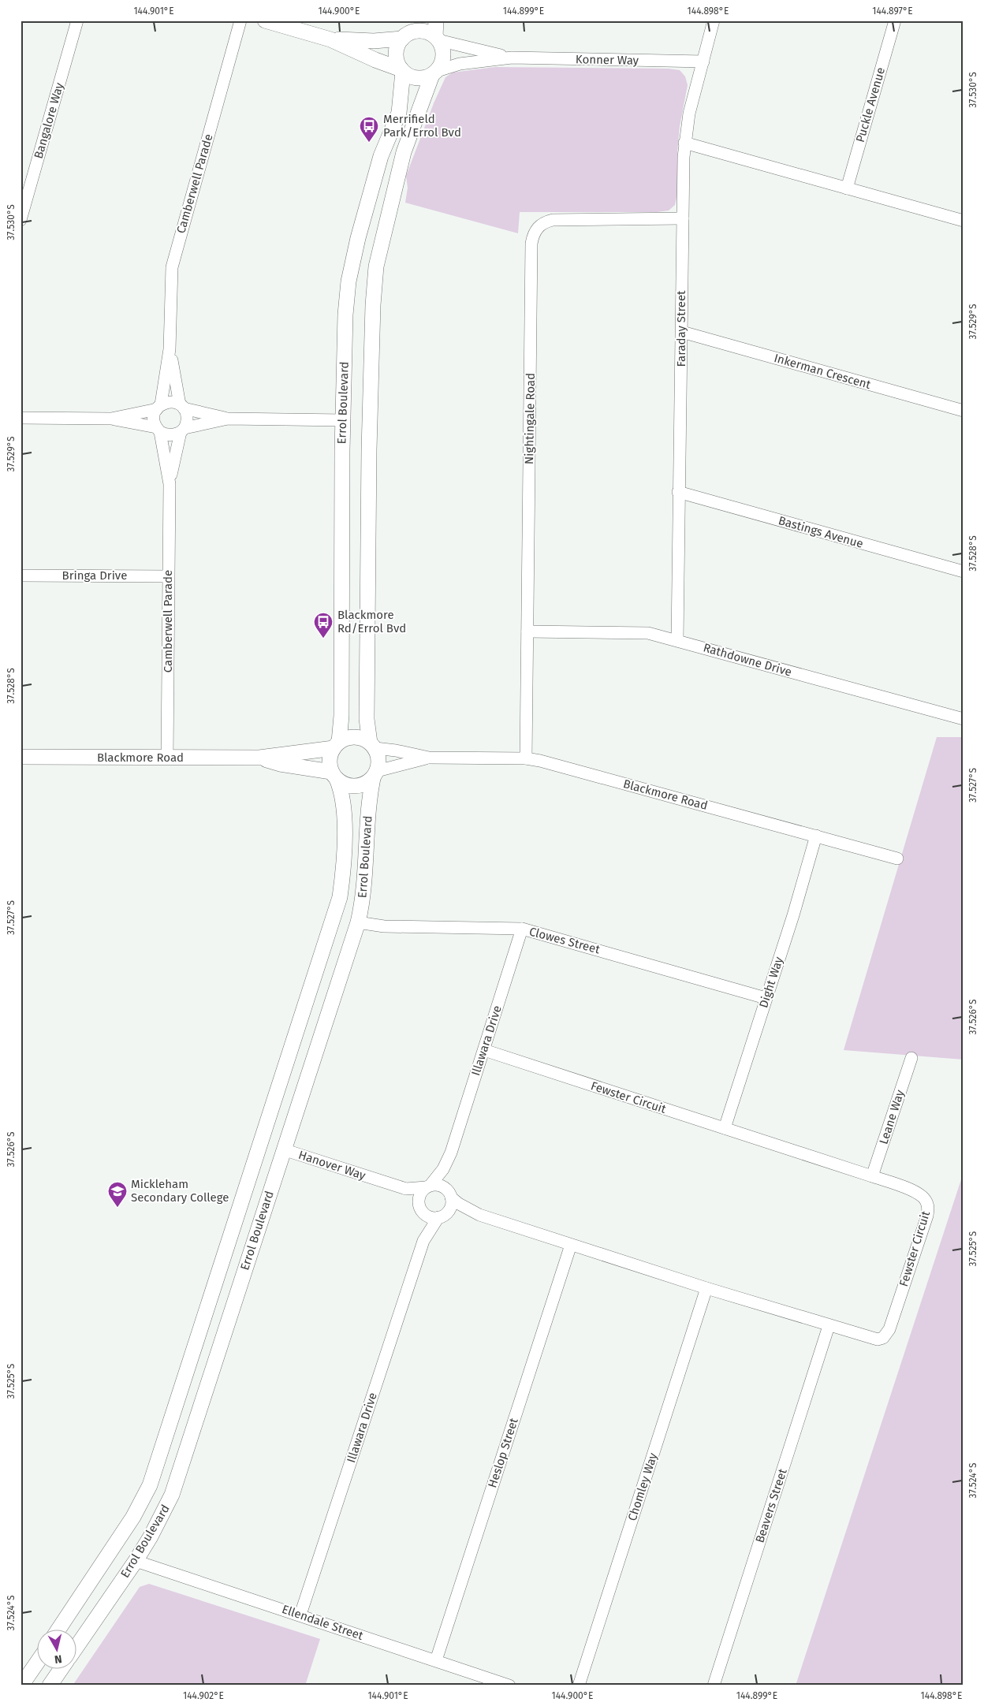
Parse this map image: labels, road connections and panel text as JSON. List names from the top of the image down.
{
  "streets": {
    "street": [
      "Konner Way",
      "Puckle Avenue",
      "Bangalore Way",
      "Camberwell Parade",
      "Faraday Street",
      "Inkerman Crescent",
      "Errol Boulevard",
      "Nightingale Road",
      "Bastings Avenue",
      "Bringa Drive",
      "Rathdowne Drive",
      "Blackmore Road",
      "Clowes Street",
      "Dight Way",
      "Illawara Drive",
      "Fewster Circuit",
      "Leane Way",
      "Hanover Way",
      "Heslop Street",
      "Chomley Way",
      "Beavers Street",
      "Ellendale Street"
    ]
  },
  "crossings": [
    ["Konner Way", "Faraday Street"],
    ["Konner Way", "Errol Boulevard"],
    ["Camberwell Parade", "Bringa Drive"],
    ["Camberwell Parade", "Blackmore Road"],
    ["Faraday Street", "Inkerman Crescent"],
    ["Faraday Street", "Nightingale Road"],
    ["Faraday Street", "Bastings Avenue"],
    ["Faraday Street", "Rathdowne Drive"],
    ["Errol Boulevard", "Blackmore Road"],
    ["Errol Boulevard", "Clowes Street"],
    ["Errol Boulevard", "Hanover Way"],
    ["Errol Boulevard", "Ellendale Street"],
    ["Nightingale Road", "Rathdowne Drive"],
    ["Nightingale Road", "Blackmore Road"],
    ["Blackmore Road", "Dight Way"],
    ["Clowes Street", "Dight Way"],
    ["Clowes Street", "Illawara Drive"],
    ["Dight Way", "Fewster Circuit"],
    ["Illawara Drive", "Fewster Circuit"],
    ["Illawara Drive", "Hanover Way"],
    ["Illawara Drive", "Ellendale Street"],
    ["Fewster Circuit", "Leane Way"],
    ["Fewster Circuit", "Hanover Way"],
    ["Fewster Circuit", "Heslop Street"],
    ["Fewster Circuit", "Chomley Way"],
    ["Fewster Circuit", "Beavers Street"],
    ["Heslop Street", "Ellendale Street"]
  ],
  "places": {
    "bus stop": ["Merrifield Park/Errol Bvd", "Blackmore Rd/Errol Bvd"],
    "school or university": ["Mickleham Secondary College"]
  },
  "north": "bottom",
  "coordinates": [
    "144.901°E",
    "144.900°E",
    "144.899°E",
    "144.898°E",
    "144.897°E",
    "37.530°S",
    "37.529°S",
    "37.528°S",
    "37.527°S",
    "37.526°S",
    "37.525°S",
    "37.524°S",
    "144.902°E"
  ]
}
